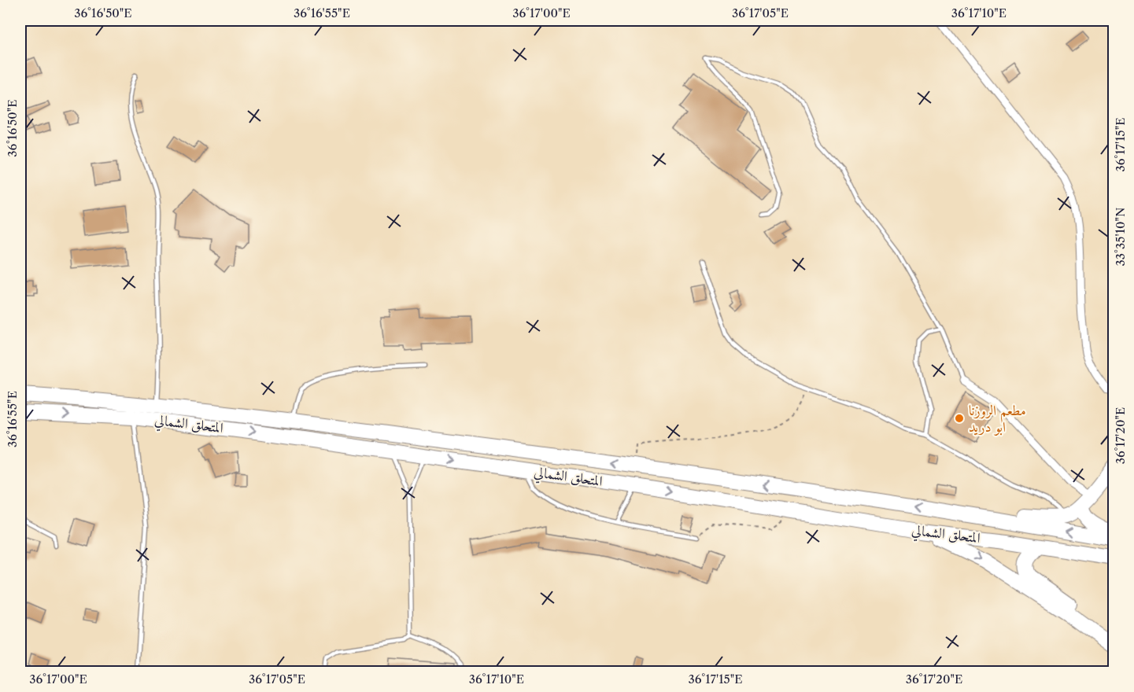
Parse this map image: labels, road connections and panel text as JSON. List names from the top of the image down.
{
  "streets": {
    "highway": ["المتحلق الشمالي"]
  },
  "places": ["مطعم الروزنا ابو دريد"],
  "coordinates": [
    "36°16'50\"E",
    "36°16'55\"E",
    "36°17'00\"E",
    "36°17'05\"E",
    "36°17'10\"E",
    "36°17'15\"E",
    "33°35'10\"N",
    "36°17'20\"E"
  ]
}
